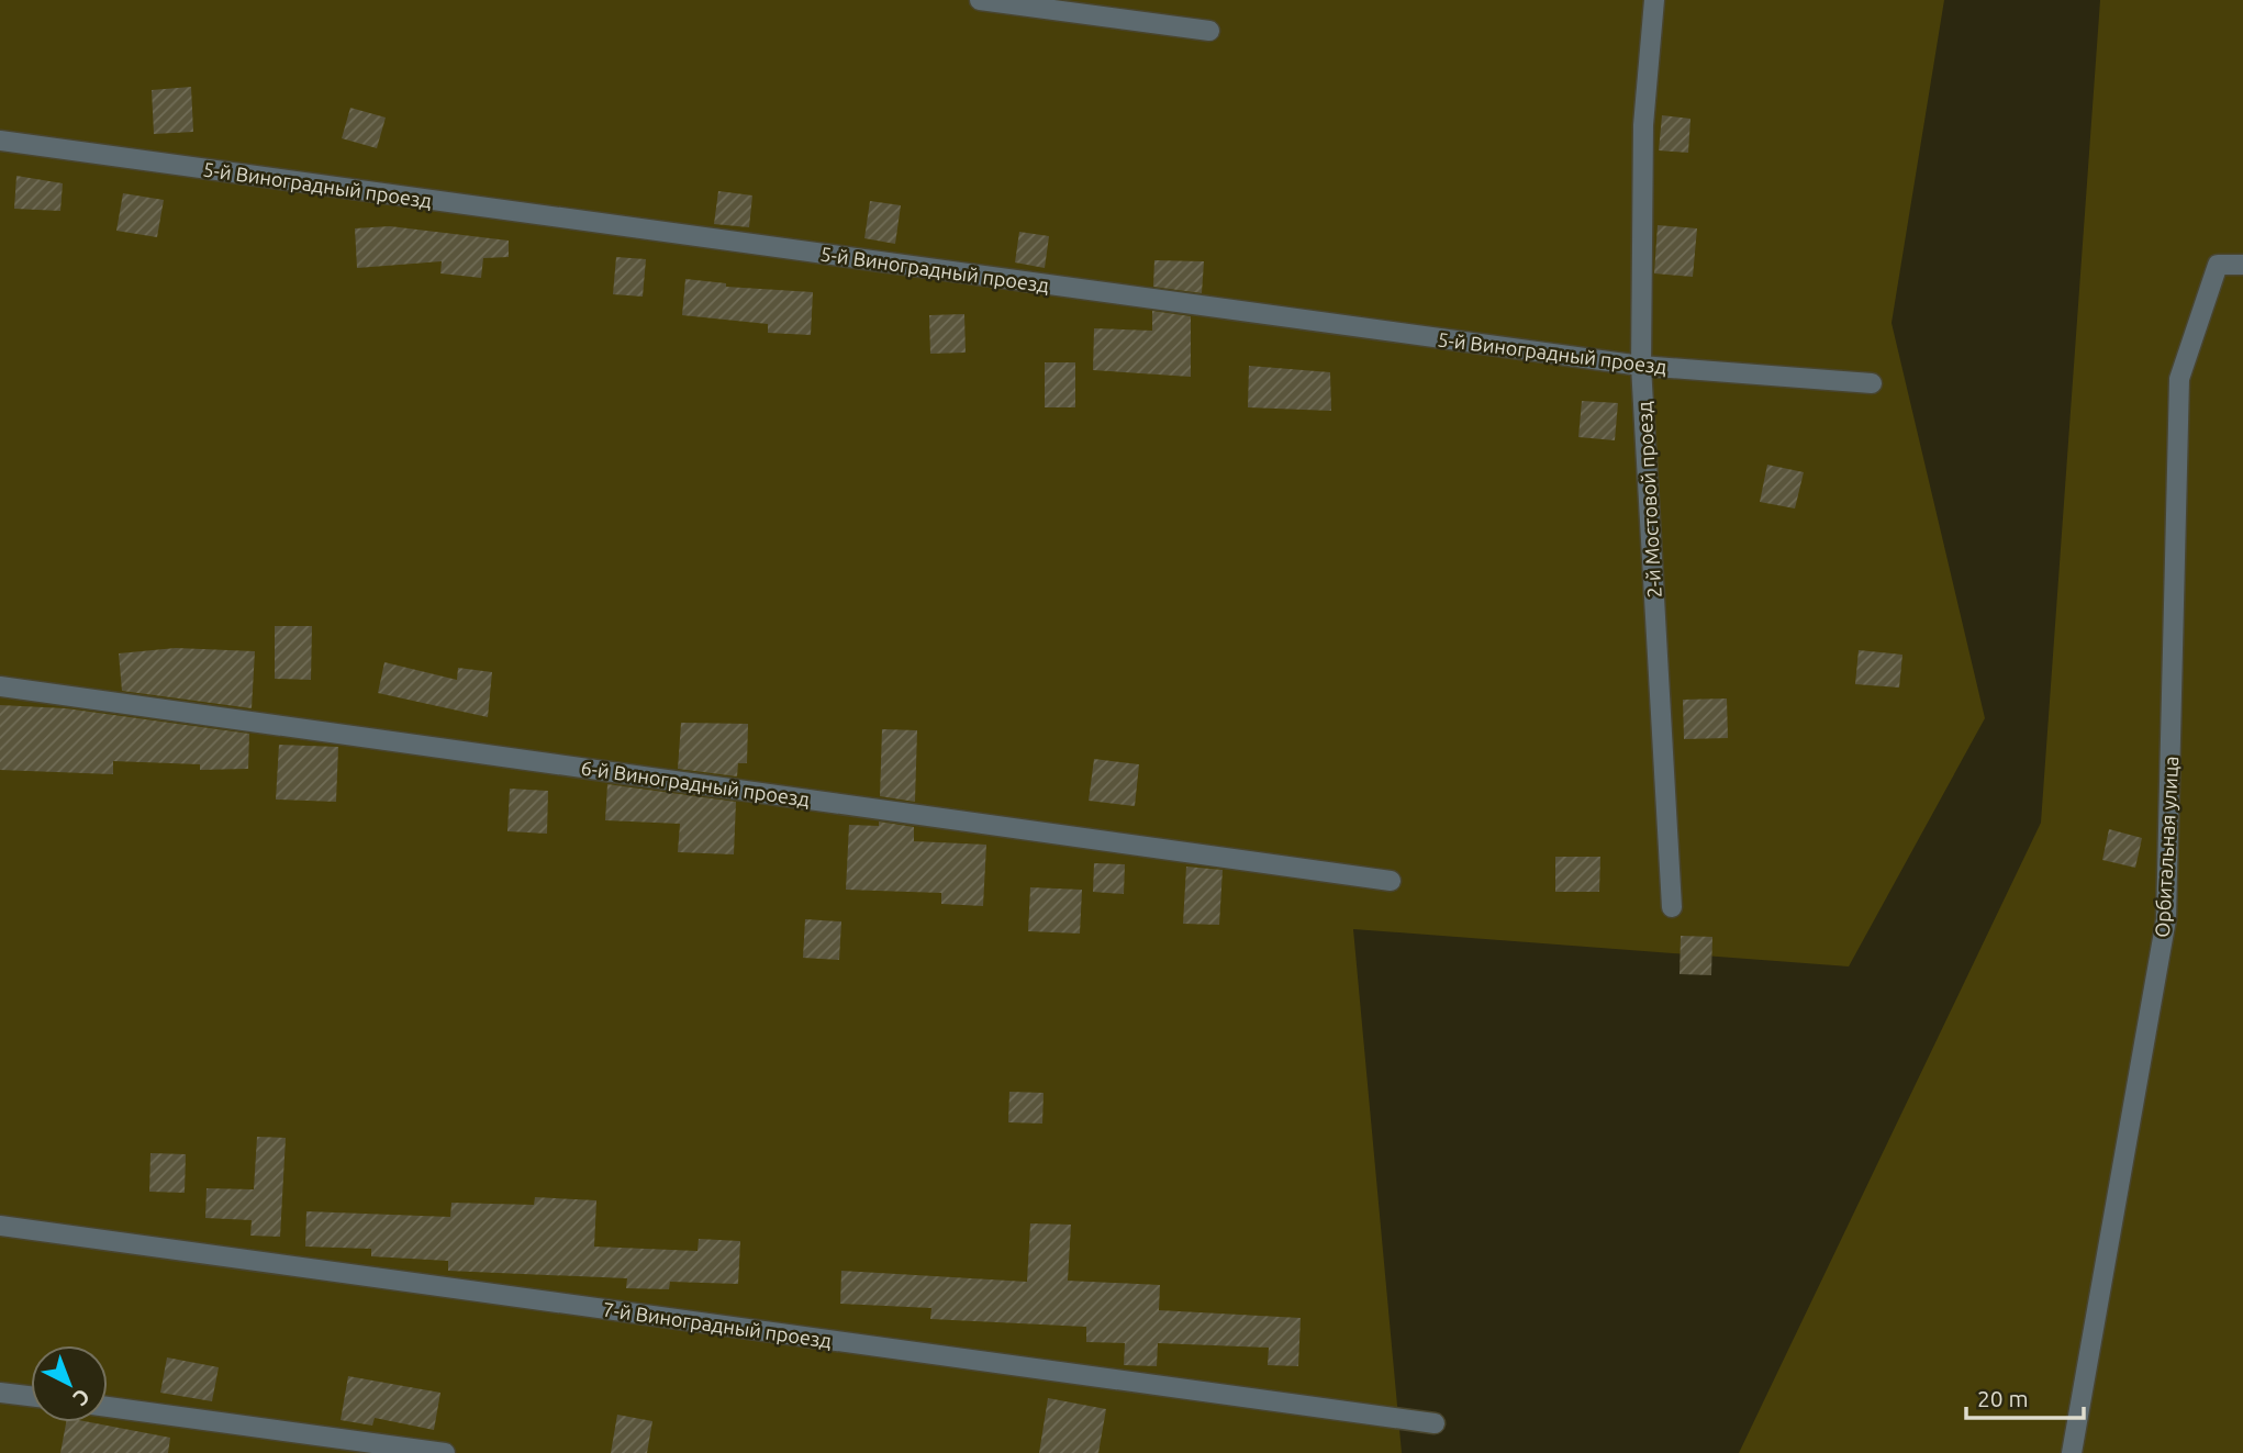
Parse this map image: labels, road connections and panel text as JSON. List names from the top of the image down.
{
  "streets": {
    "lane": [
      "5-й Виноградный проезд",
      "2-й Мостовой проезд",
      "6-й Виноградный проезд",
      "Орбитальная улица",
      "7-й Виноградный проезд"
    ]
  },
  "crossings": [
    ["5-й Виноградный проезд", "2-й Мостовой проезд"]
  ],
  "scale_bar": "20 m",
  "north": "bottom right"
}
